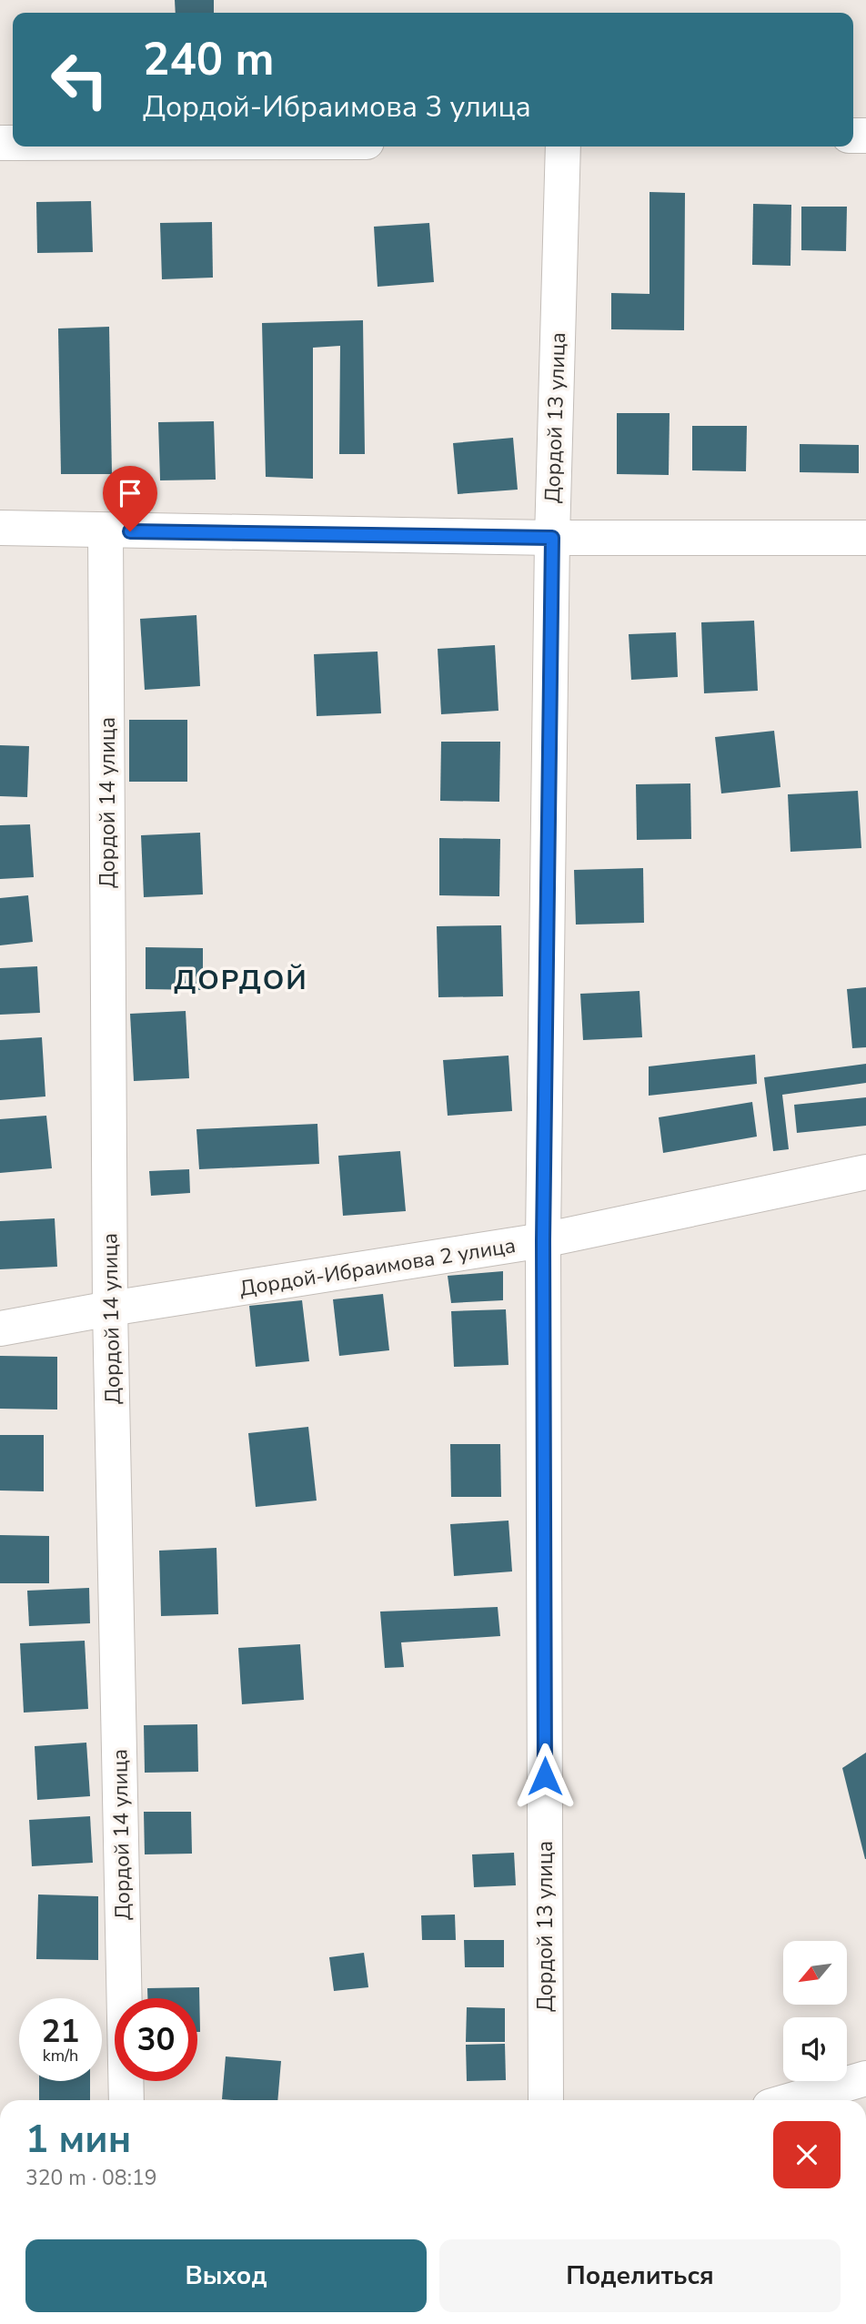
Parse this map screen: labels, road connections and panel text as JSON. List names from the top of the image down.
{
  "streets": {
    "street": ["Дордой 13 улица", "Дордой 14 улица", "Дордой-Ибраимова 2 улица"]
  },
  "crossings": [
    ["Дордой 13 улица", "Дордой-Ибраимова 2 улица"],
    ["Дордой 14 улица", "Дордой-Ибраимова 2 улица"]
  ],
  "districts": ["ДОРДОЙ"],
  "north": "bottom left",
  "page": {
    "turn": ["240 m", "Дордой-Ибраимова 3 улица"],
    "speed": "21 km/h",
    "limit": "30",
    "heading": ["1 мин", "320 m · 08:19"],
    "buttons": ["Выход", "Поделиться"]
  }
}
